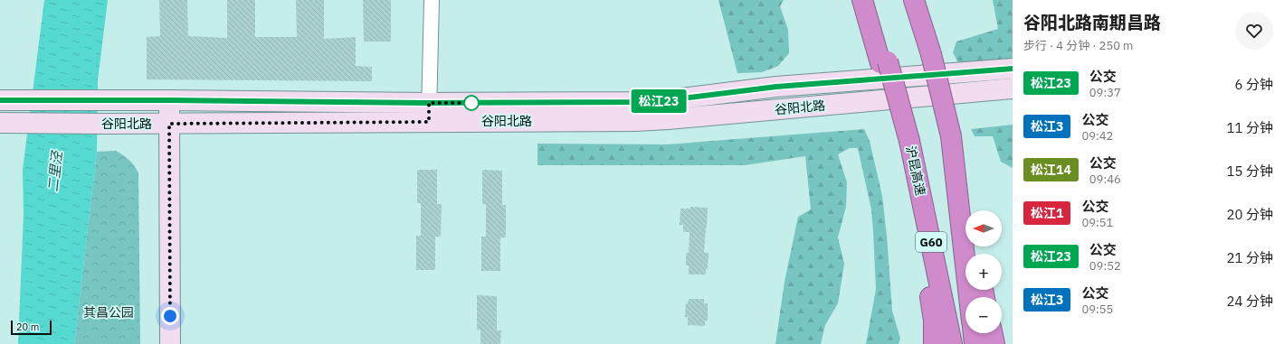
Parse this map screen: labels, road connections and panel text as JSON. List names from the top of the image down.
{
  "streets": {
    "highway": ["沪昆高速", "G60"],
    "main road": ["谷阳北路"]
  },
  "water": ["二里泾"],
  "parks": ["其昌公园"],
  "lines": ["bus line 松江23"],
  "scale_bar": "20 m",
  "north": "left",
  "page": {
    "on_map": "松江23",
    "heading": ["谷阳北路南期昌路", "步行 · 4 分钟 · 250 m"],
    "list": [
      {
        "mark": "松江23",
        "name": "公交",
        "note": "09:37",
        "value": "6 分钟"
      },
      {
        "mark": "松江3",
        "name": "公交",
        "note": "09:42",
        "value": "11 分钟"
      },
      {
        "mark": "松江14",
        "name": "公交",
        "note": "09:46",
        "value": "15 分钟"
      },
      {
        "mark": "松江1",
        "name": "公交",
        "note": "09:51",
        "value": "20 分钟"
      },
      {
        "mark": "松江23",
        "name": "公交",
        "note": "09:52",
        "value": "21 分钟"
      },
      {
        "mark": "松江3",
        "name": "公交",
        "note": "09:55",
        "value": "24 分钟"
      }
    ],
    "map_buttons": ["+", "−"],
    "scale": "20 m"
  }
}
